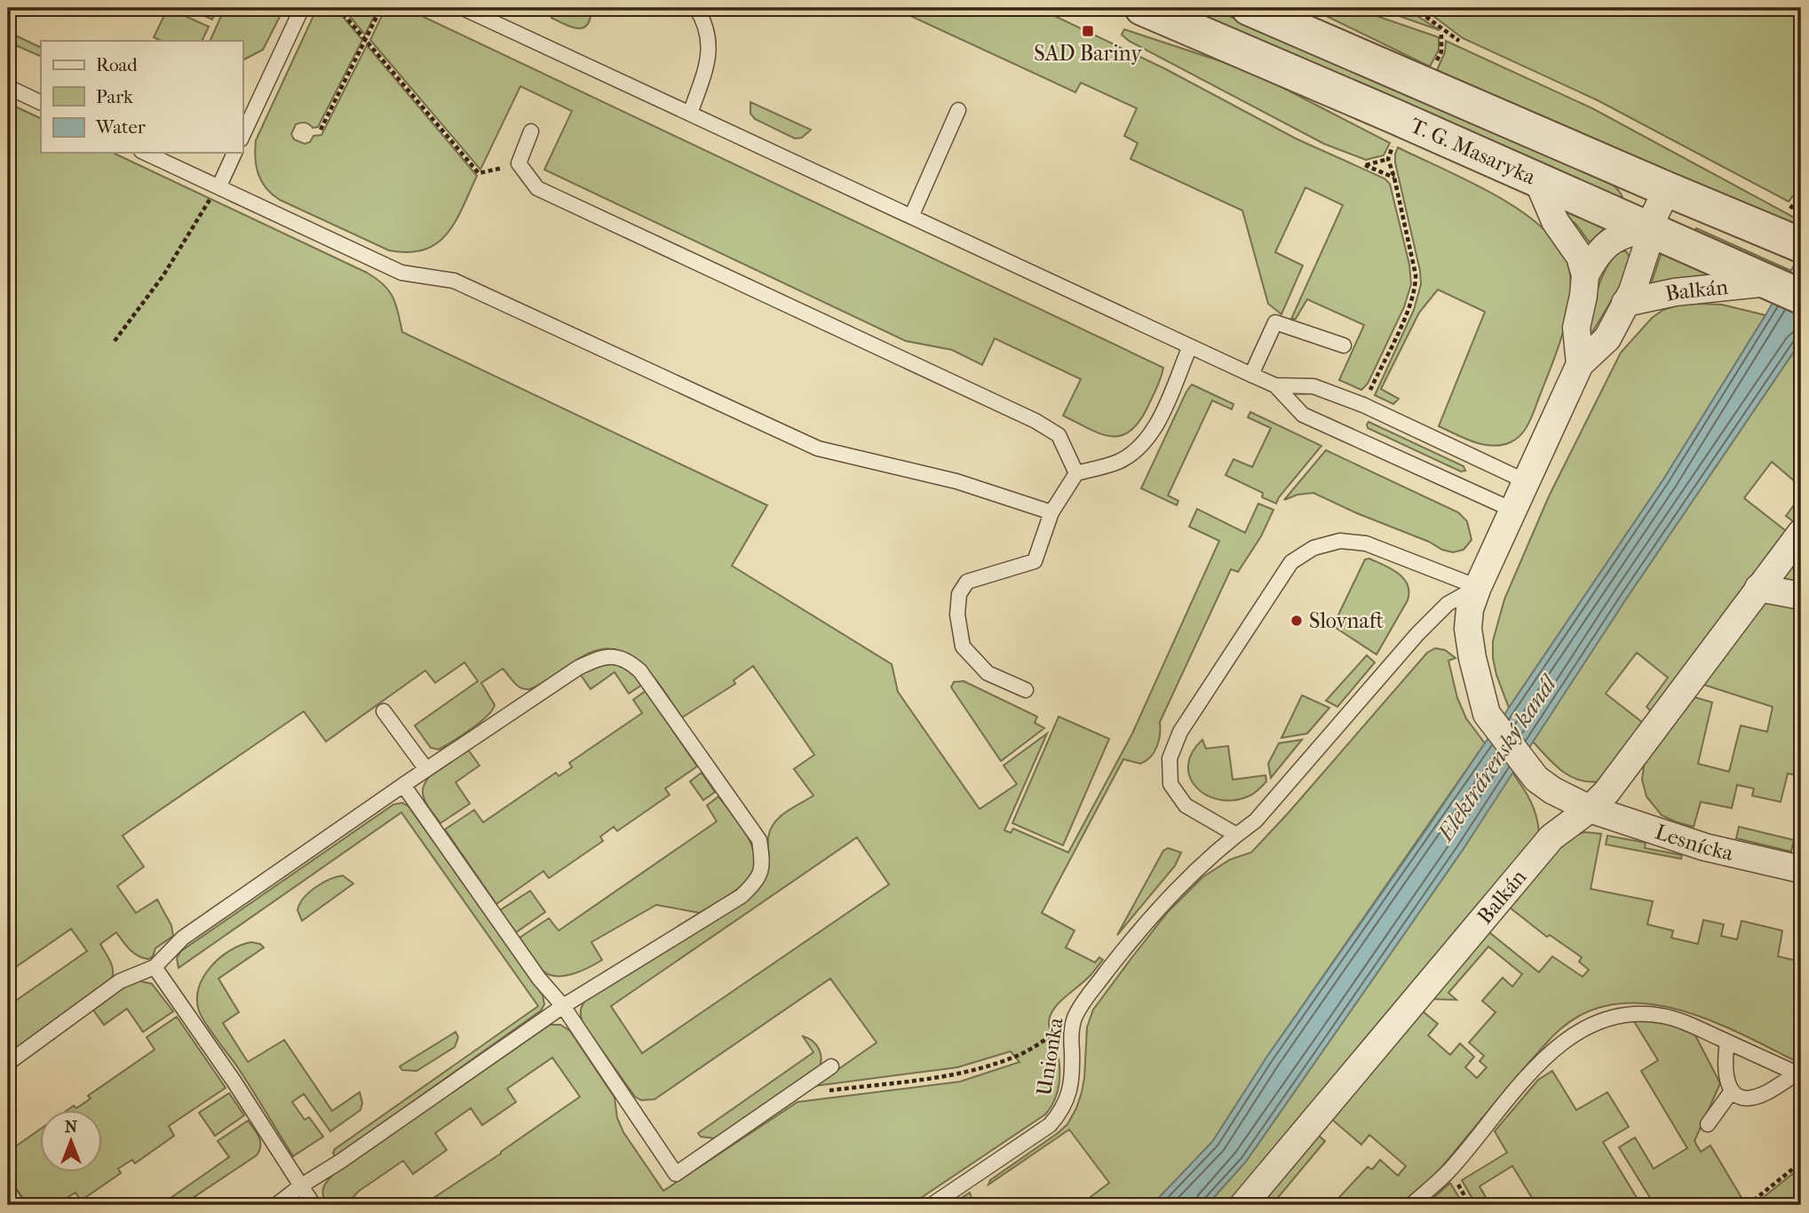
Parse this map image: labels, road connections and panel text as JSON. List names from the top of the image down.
{
  "streets": {
    "street": ["T. G. Masaryka", "Balkán", "Lesnícka"],
    "lane": ["Unionka"]
  },
  "crossings": [
    ["T. G. Masaryka", "Balkán"],
    ["Balkán", "Lesnícka"],
    ["Balkán", "Unionka"]
  ],
  "water": ["Elektrárenský kanál"],
  "places": {
    "transit": ["SAD Bariny"],
    "other": ["Slovnaft"]
  },
  "legend": ["Road", "Park", "Water"],
  "north": "top"
}
